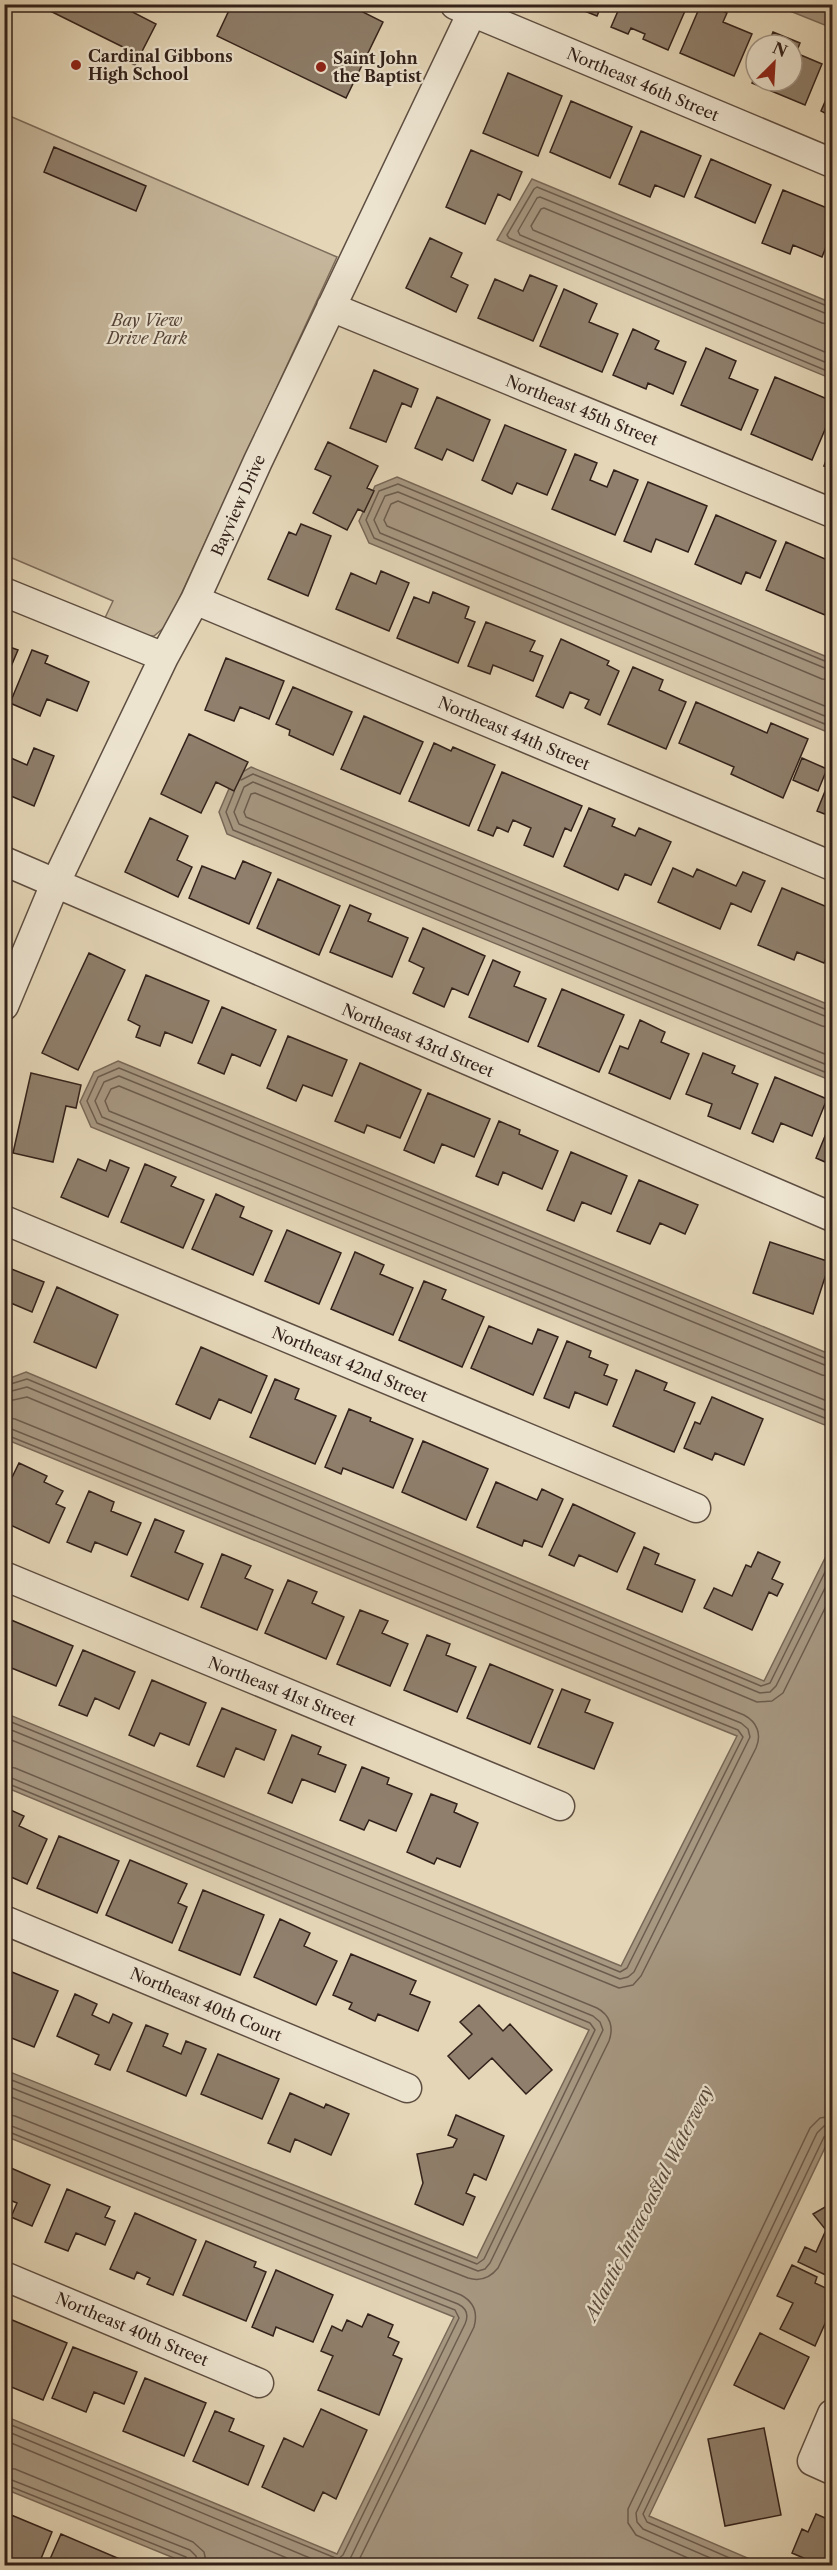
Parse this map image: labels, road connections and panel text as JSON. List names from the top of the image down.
{
  "streets": {
    "street": [
      "Northeast 46th Street",
      "Northeast 45th Street",
      "Bayview Drive",
      "Northeast 44th Street",
      "Northeast 43rd Street",
      "Northeast 42nd Street",
      "Northeast 41st Street",
      "Northeast 40th Court",
      "Northeast 40th Street"
    ]
  },
  "crossings": [
    ["Northeast 46th Street", "Bayview Drive"],
    ["Northeast 45th Street", "Bayview Drive"],
    ["Bayview Drive", "Northeast 44th Street"],
    ["Bayview Drive", "Northeast 43rd Street"]
  ],
  "water": ["Atlantic Intracoastal Waterway"],
  "parks": ["Bay View Drive Park"],
  "places": ["Cardinal Gibbons High School", "Saint John the Baptist"],
  "north": "top right"
}
